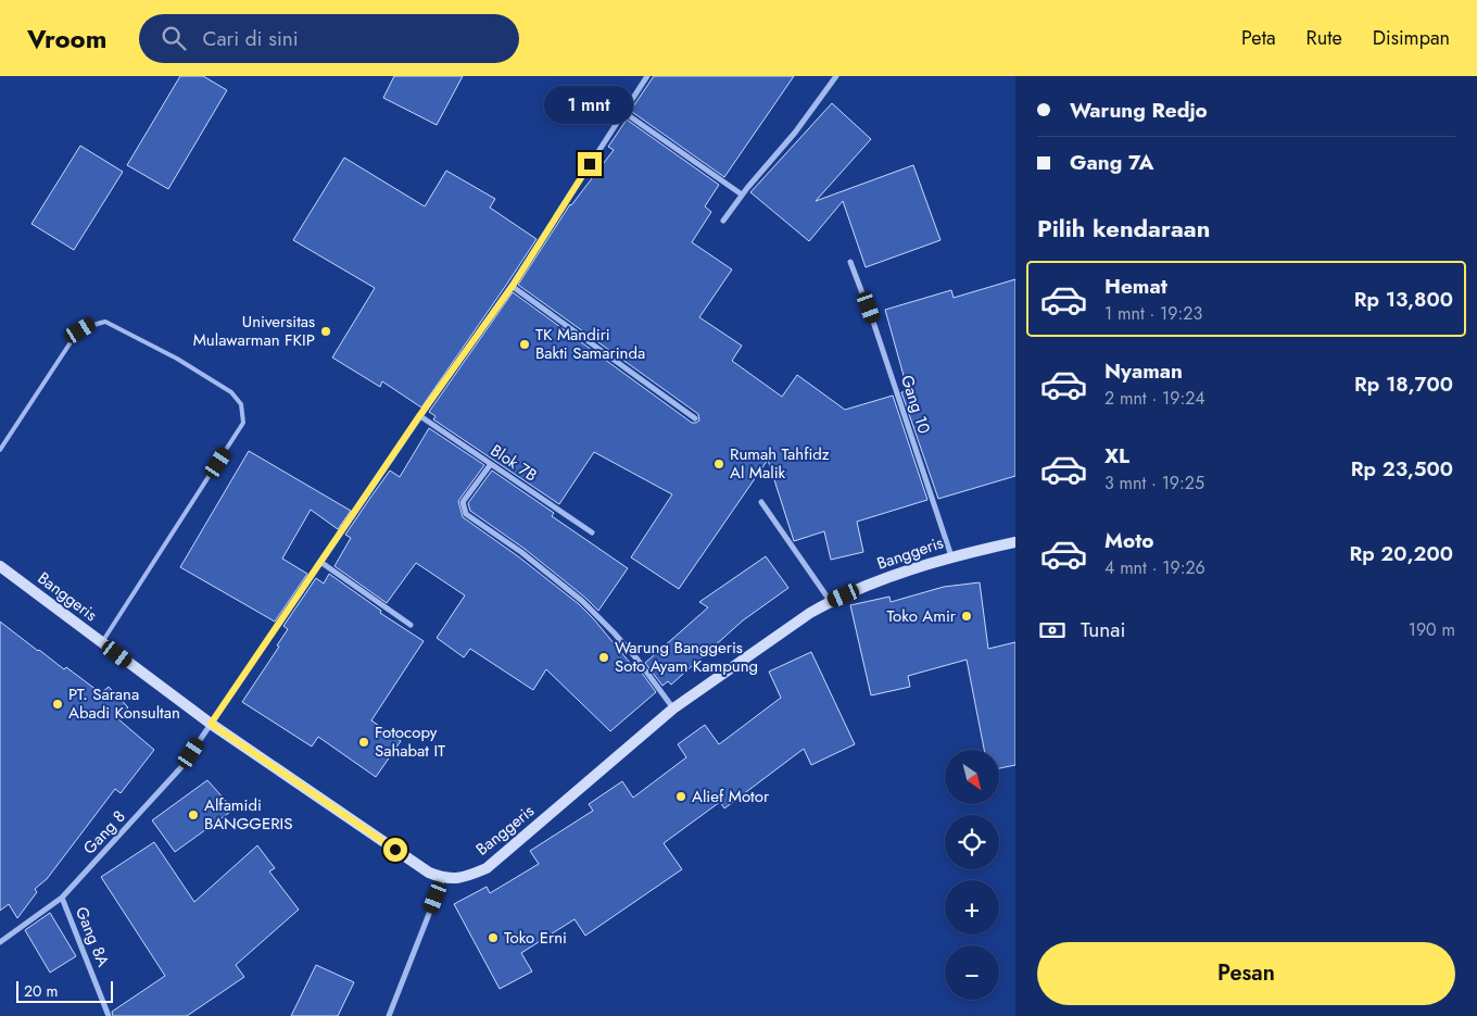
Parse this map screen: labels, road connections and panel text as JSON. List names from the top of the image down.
{
  "streets": {
    "street": [
      "Gang 10",
      "Blok 7B",
      "Banggeris",
      "Gang 8",
      "Gang 8A"
    ]
  },
  "crossings": [
    ["Gang 10", "Banggeris"],
    ["Blok 7B", "Gang 8"],
    ["Banggeris", "Gang 8"],
    ["Gang 8", "Gang 8A"]
  ],
  "places": [
    "Universitas Mulawarman FKIP",
    "TK Mandiri Bakti Samarinda",
    "Rumah Tahfidz Al Malik",
    "Toko Amir",
    "Warung Banggeris Soto Ayam Kampung",
    "PT. Sarana Abadi Konsultan",
    "Fotocopy Sahabat IT",
    "Alief Motor",
    "Alfamidi BANGGERIS",
    "Toko Erni"
  ],
  "scale_bar": "20 m",
  "north": "bottom right",
  "page": {
    "header": "Vroom",
    "search": "Cari di sini",
    "nav": ["Peta", "Rute", "Disimpan"],
    "banner": ["Warung Redjo", "Gang 7A"],
    "bubble": "1 mnt",
    "heading": "Pilih kendaraan",
    "list": [
      {
        "name": "Hemat",
        "note": "1 mnt · 19:23",
        "value": "Rp 13,800"
      },
      {
        "name": "Nyaman",
        "note": "2 mnt · 19:24",
        "value": "Rp 18,700"
      },
      {
        "name": "XL",
        "note": "3 mnt · 19:25",
        "value": "Rp 23,500"
      },
      {
        "name": "Moto",
        "note": "4 mnt · 19:26",
        "value": "Rp 20,200"
      }
    ],
    "pay": ["Tunai", "190 m"],
    "map_buttons": ["+", "−"],
    "buttons": "Pesan",
    "scale": "20 m"
  }
}
